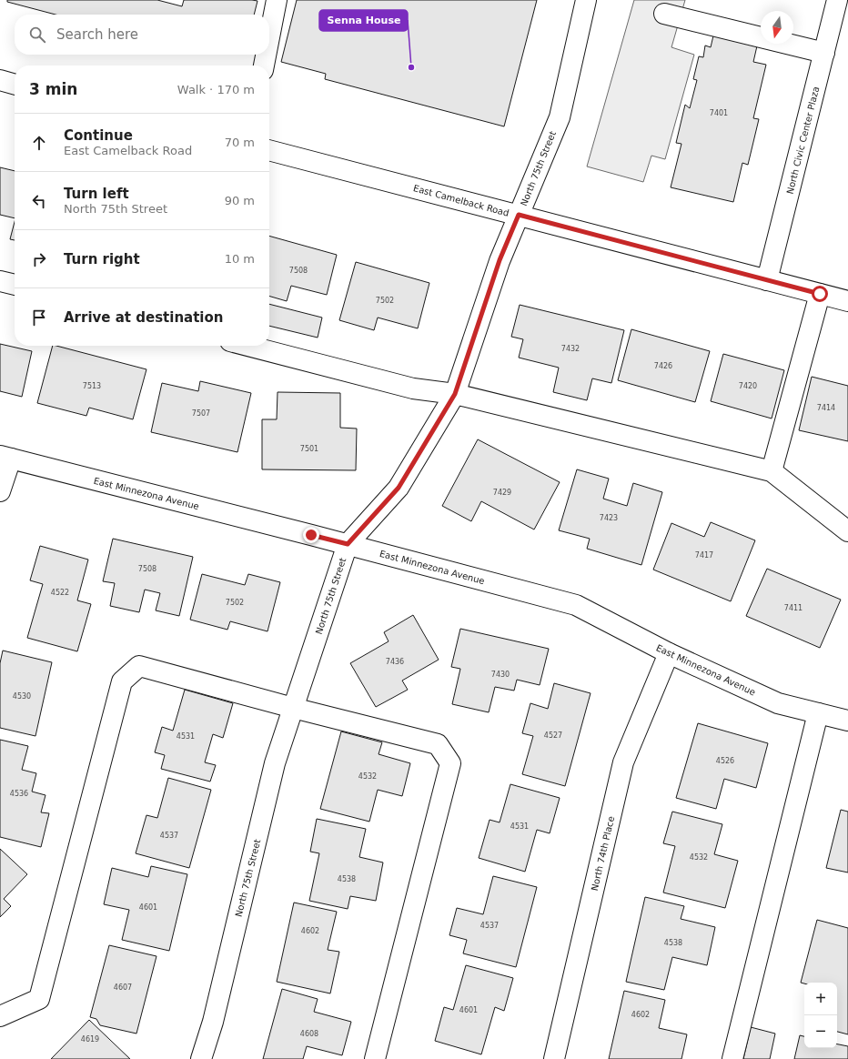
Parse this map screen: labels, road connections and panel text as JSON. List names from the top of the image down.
{
  "streets": {
    "street": [
      "North Civic Center Plaza",
      "North 75th Street",
      "East Camelback Road",
      "East Minnezona Avenue",
      "North 74th Place"
    ]
  },
  "crossings": [
    ["North Civic Center Plaza", "East Camelback Road"],
    ["North 75th Street", "East Camelback Road"],
    ["North 75th Street", "East Minnezona Avenue"],
    ["East Minnezona Avenue", "North 74th Place"]
  ],
  "places": ["Senna House"],
  "house_numbers": [
    "7401",
    "7508",
    "7502",
    "7432",
    "7426",
    "7513",
    "7420",
    "7414",
    "7507",
    "7501",
    "7429",
    "7423",
    "7417",
    "7508",
    "4522",
    "7502",
    "7411",
    "7436",
    "7430",
    "4530",
    "4527",
    "4531",
    "4526",
    "4532",
    "4536",
    "4531",
    "4537",
    "4532",
    "4538",
    "4601",
    "4537",
    "4602",
    "4538",
    "4607",
    "4601",
    "4602",
    "4608",
    "4619"
  ],
  "north": "bottom",
  "page": {
    "search": "Search here",
    "heading": ["3 min", "Walk · 170 m"],
    "list": [
      ["Continue", "East Camelback Road", "70 m"],
      ["Turn left", "North 75th Street", "90 m"],
      ["Turn right", "10 m"],
      "Arrive at destination"
    ],
    "map_buttons": ["+", "−"]
  }
}
